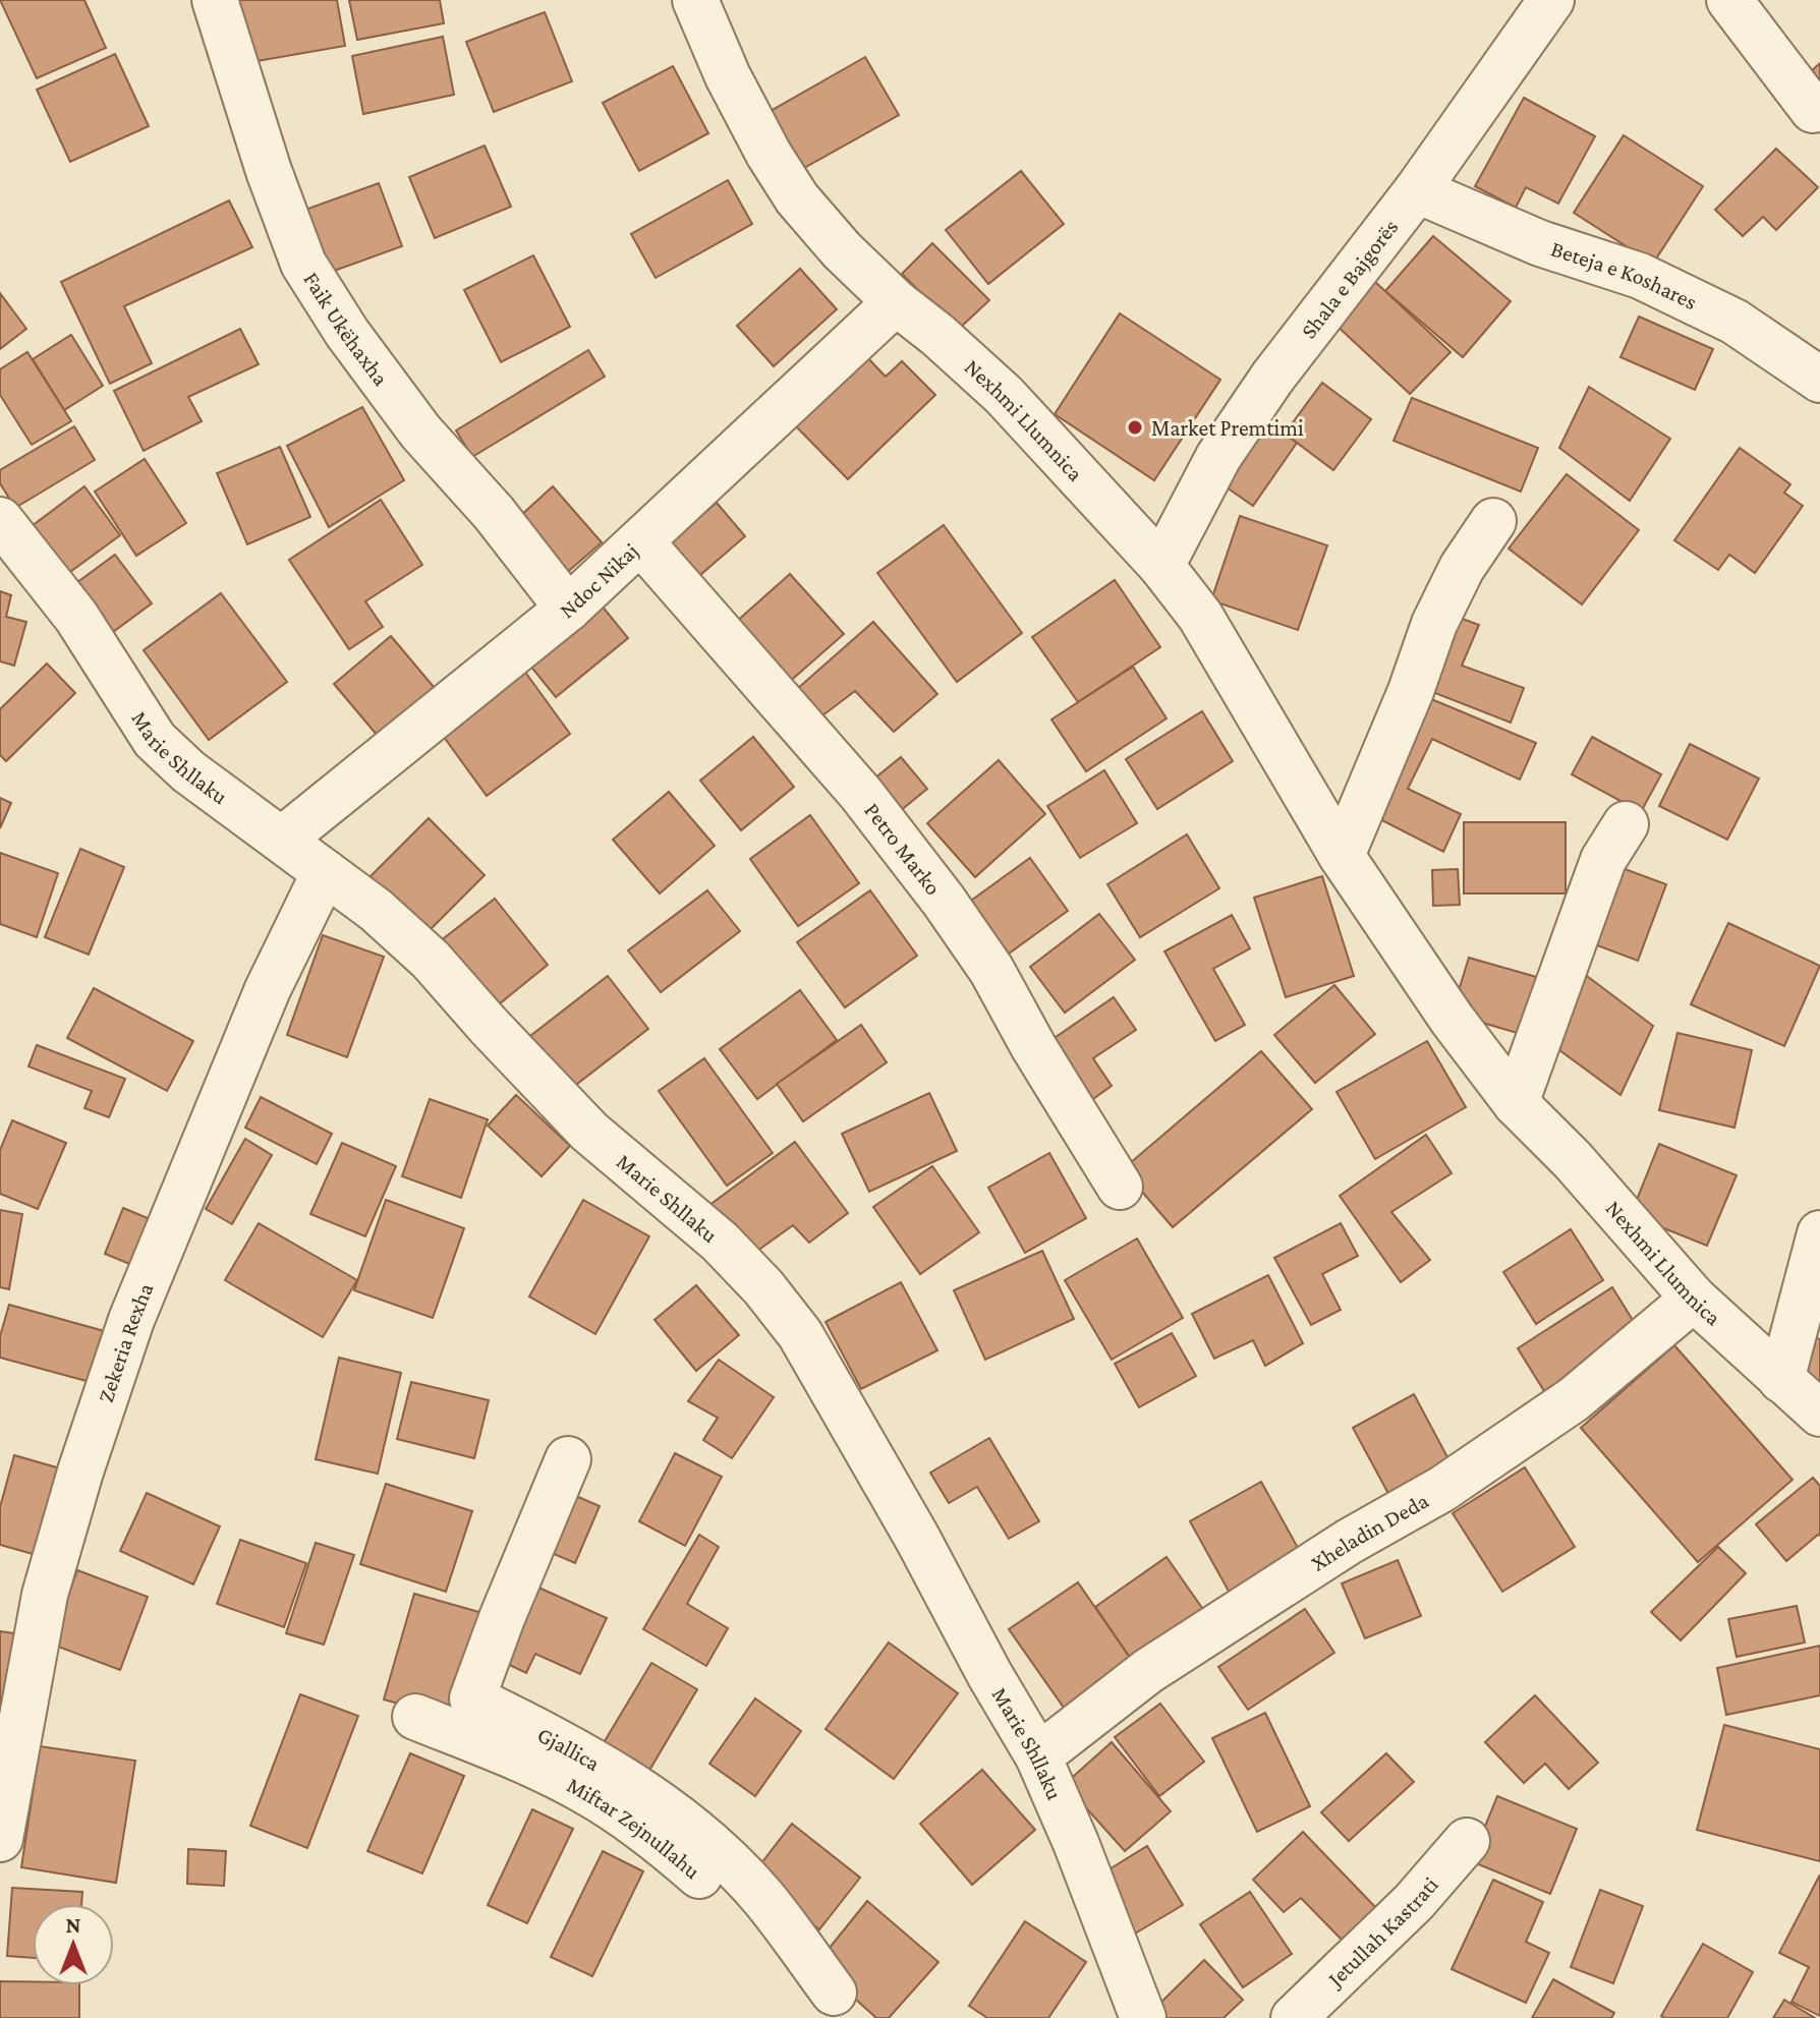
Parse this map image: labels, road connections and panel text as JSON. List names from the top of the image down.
{
  "streets": {
    "street": [
      "Beteja e Koshares",
      "Shala e Bajgorës",
      "Faik Ukëhaxha",
      "Nexhmi Llumnica",
      "Ndoc Nikaj",
      "Marie Shllaku",
      "Petro Marko",
      "Zekeria Rexha",
      "Xheladin Deda",
      "Gjallica",
      "Miftar Zejnullahu",
      "Jetullah Kastrati"
    ]
  },
  "crossings": [
    ["Beteja e Koshares", "Shala e Bajgorës"],
    ["Shala e Bajgorës", "Nexhmi Llumnica"],
    ["Faik Ukëhaxha", "Ndoc Nikaj"],
    ["Nexhmi Llumnica", "Ndoc Nikaj"],
    ["Nexhmi Llumnica", "Xheladin Deda"],
    ["Ndoc Nikaj", "Marie Shllaku"],
    ["Ndoc Nikaj", "Petro Marko"],
    ["Marie Shllaku", "Zekeria Rexha"],
    ["Marie Shllaku", "Xheladin Deda"],
    ["Gjallica", "Miftar Zejnullahu"]
  ],
  "places": ["Market Premtimi"],
  "north": "top"
}
